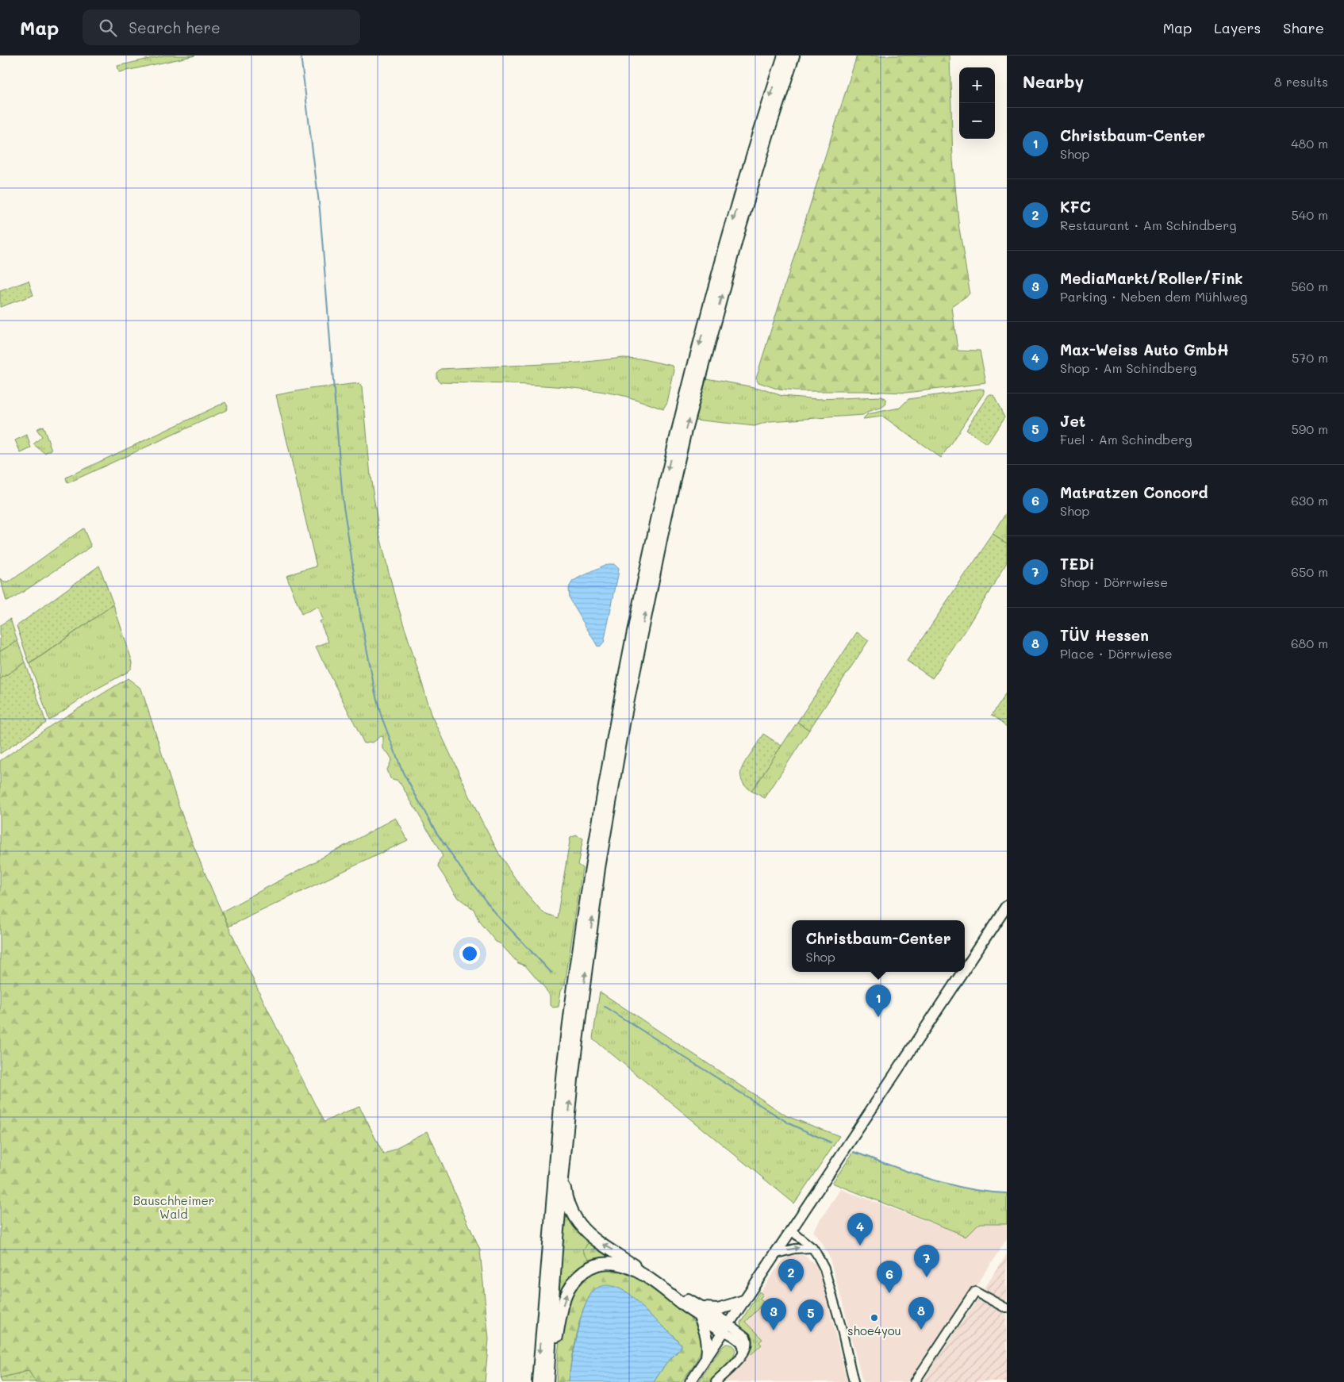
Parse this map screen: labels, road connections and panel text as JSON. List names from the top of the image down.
{
  "parks": ["Bauschheimer Wald"],
  "places": ["shoe4you"],
  "page": {
    "header": "Map",
    "search": "Search here",
    "nav": ["Map", "Layers", "Share"],
    "heading": ["Nearby", "8 results"],
    "map_buttons": ["+", "−"],
    "list": [
      {
        "mark": "1",
        "name": "Christbaum-Center",
        "note": "Shop",
        "value": "480 m"
      },
      {
        "mark": "2",
        "name": "KFC",
        "note": "Restaurant · Am Schindberg",
        "value": "540 m"
      },
      {
        "mark": "3",
        "name": "MediaMarkt/Roller/Fink",
        "note": "Parking · Neben dem Mühlweg",
        "value": "560 m"
      },
      {
        "mark": "4",
        "name": "Max-Weiss Auto GmbH",
        "note": "Shop · Am Schindberg",
        "value": "570 m"
      },
      {
        "mark": "5",
        "name": "Jet",
        "note": "Fuel · Am Schindberg",
        "value": "590 m"
      },
      {
        "mark": "6",
        "name": "Matratzen Concord",
        "note": "Shop",
        "value": "630 m"
      },
      {
        "mark": "7",
        "name": "TEDi",
        "note": "Shop · Dörrwiese",
        "value": "650 m"
      },
      {
        "mark": "8",
        "name": "TÜV Hessen",
        "note": "Place · Dörrwiese",
        "value": "680 m"
      }
    ],
    "popup": ["Christbaum-Center", "Shop"],
    "pins": [
      "1",
      "4",
      "7",
      "2",
      "6",
      "8",
      "3",
      "5"
    ]
  }
}
